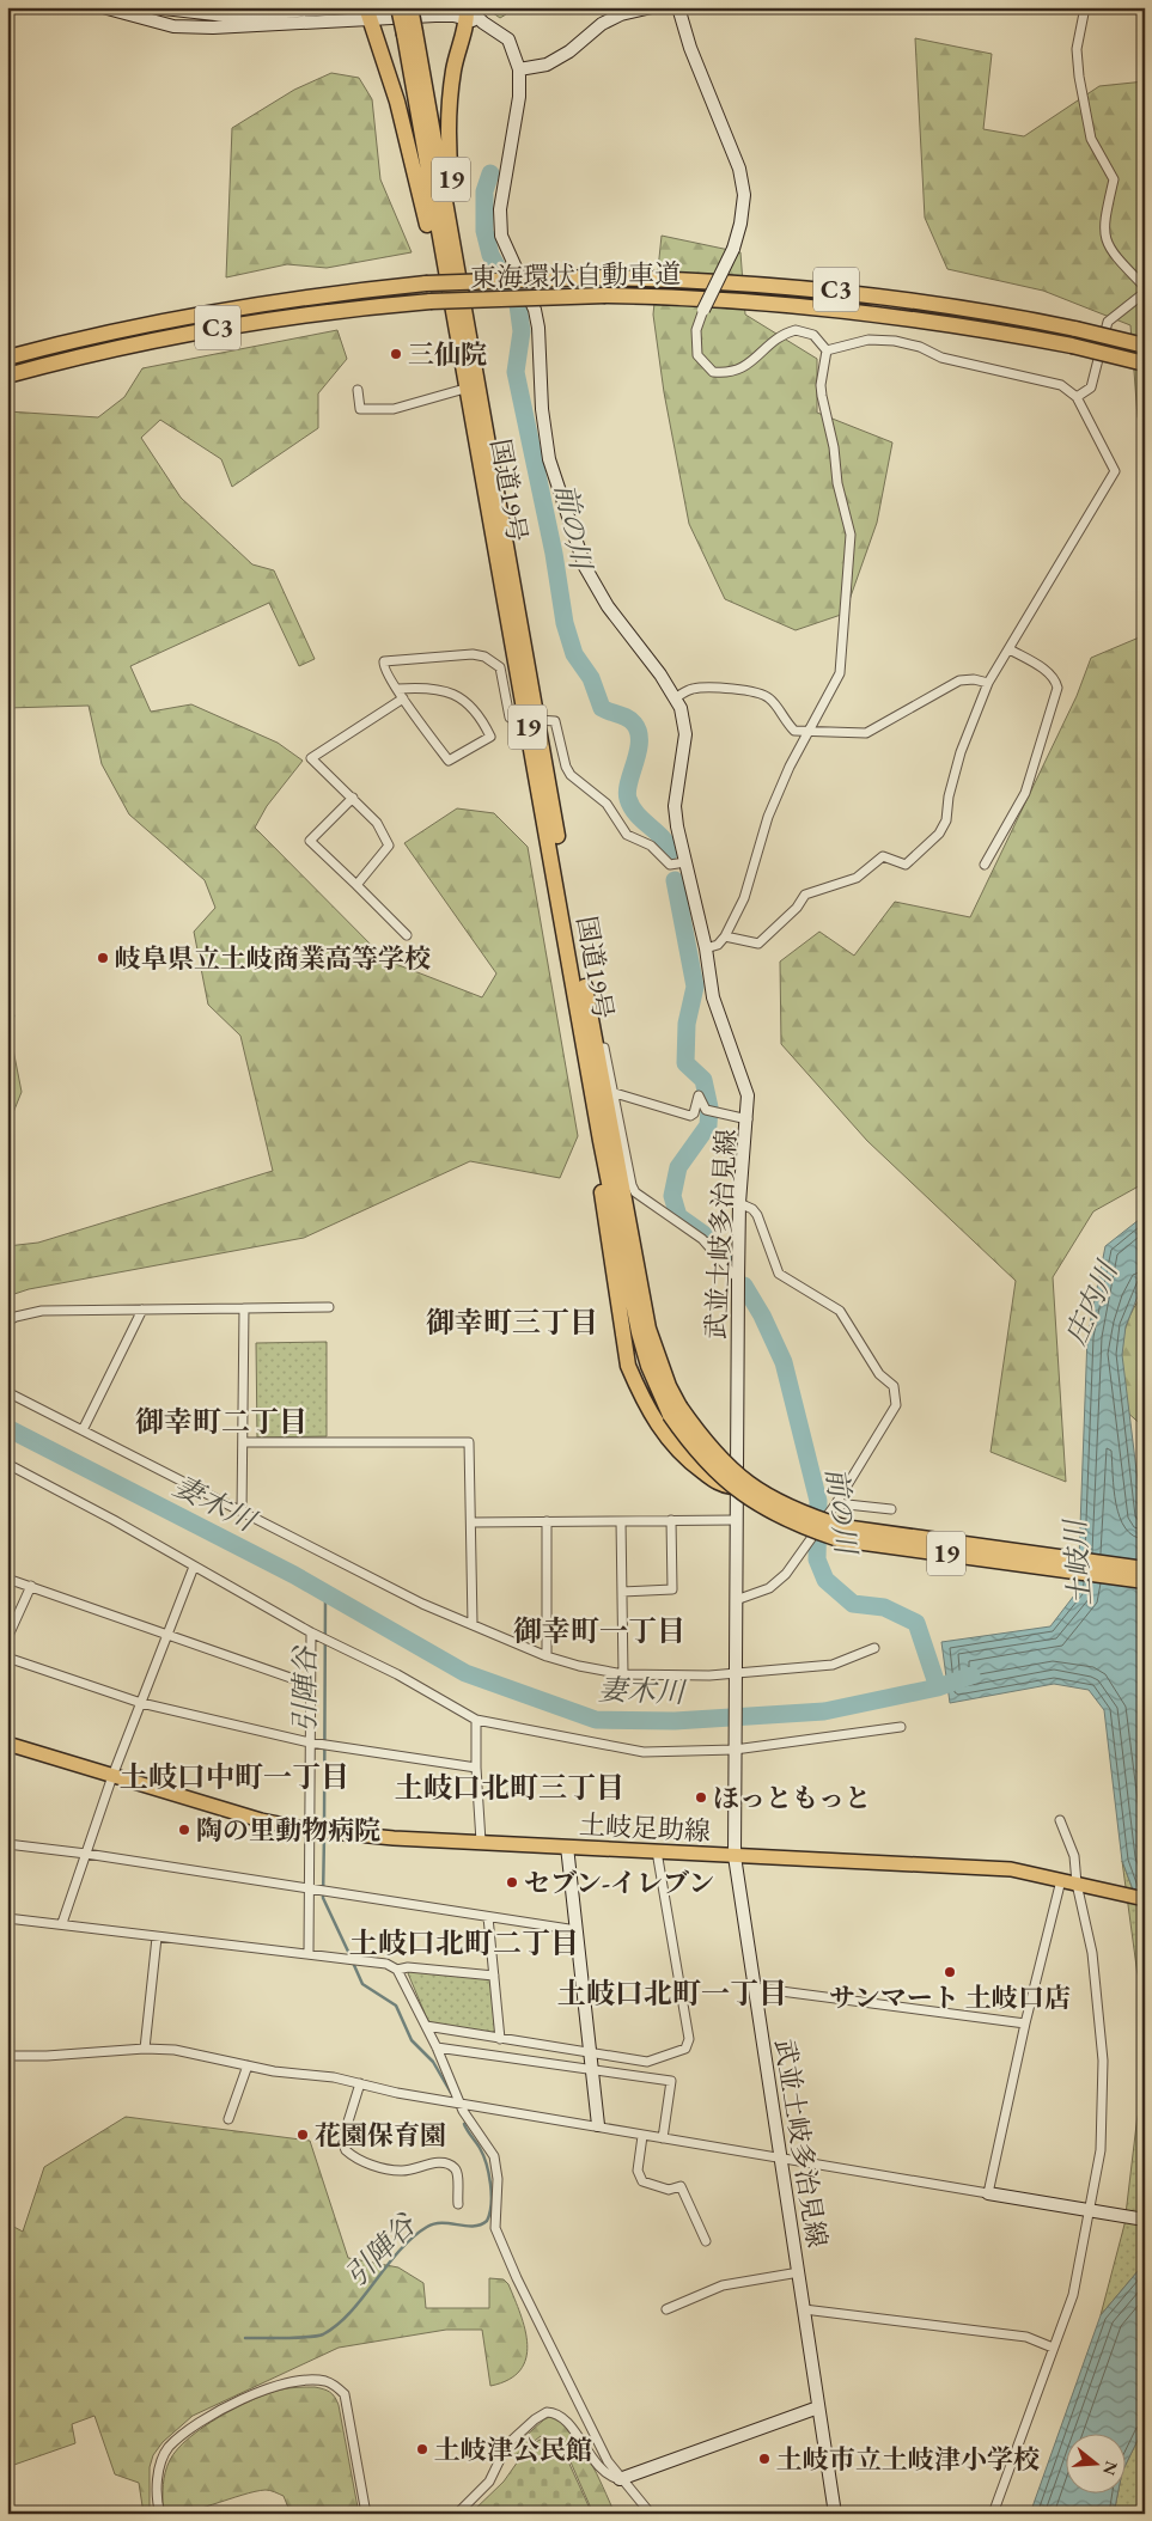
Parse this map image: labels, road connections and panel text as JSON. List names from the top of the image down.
{
  "streets": {
    "highway": [
      "19",
      "東海環状自動車道",
      "C3",
      "国道19号"
    ],
    "main road": ["武並土岐多治見線", "土岐足助線"]
  },
  "crossings": [
    ["19", "国道19号"],
    ["19", "武並土岐多治見線"],
    ["武並土岐多治見線", "土岐足助線"]
  ],
  "districts": [
    "御幸町三丁目",
    "御幸町二丁目",
    "御幸町一丁目",
    "土岐口中町一丁目",
    "土岐口北町三丁目",
    "土岐口北町二丁目",
    "土岐口北町一丁目"
  ],
  "water": [
    "前の川",
    "庄内川",
    "妻木川",
    "土岐川",
    "引陣谷"
  ],
  "places": [
    "三仙院",
    "岐阜県立土岐商業高等学校",
    "ほっともっと",
    "陶の里動物病院",
    "セブン-イレブン",
    "サンマート 土岐口店",
    "花園保育園",
    "土岐津公民館",
    "土岐市立土岐津小学校"
  ],
  "north": "right"
}
